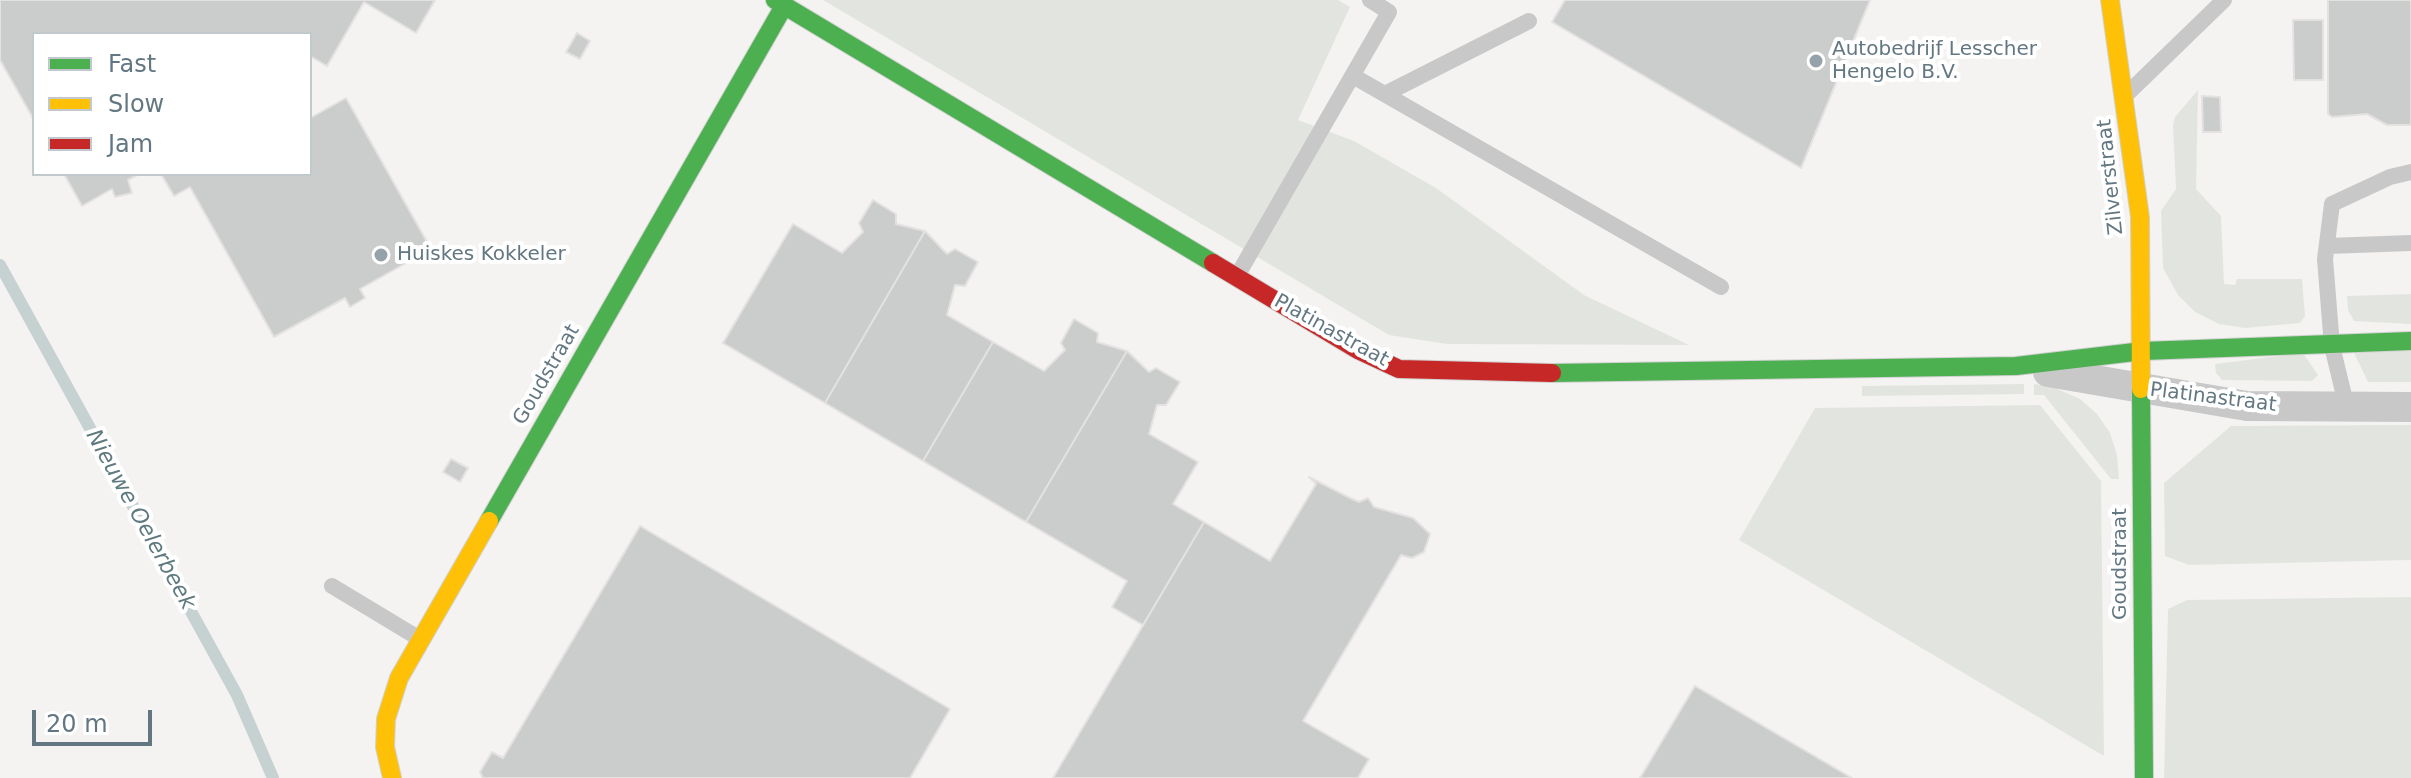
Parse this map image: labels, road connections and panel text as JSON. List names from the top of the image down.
{
  "streets": {
    "street": ["Zilverstraat", "Platinastraat", "Goudstraat"]
  },
  "crossings": [
    ["Zilverstraat", "Platinastraat"],
    ["Zilverstraat", "Goudstraat"],
    ["Platinastraat", "Goudstraat"]
  ],
  "water": ["Nieuwe Oelerbeek"],
  "places": ["Autobedrijf Lesscher Hengelo B.V.", "Huiskes Kokkeler"],
  "legend": ["Fast", "Slow", "Jam"],
  "scale_bar": "20 m"
}
